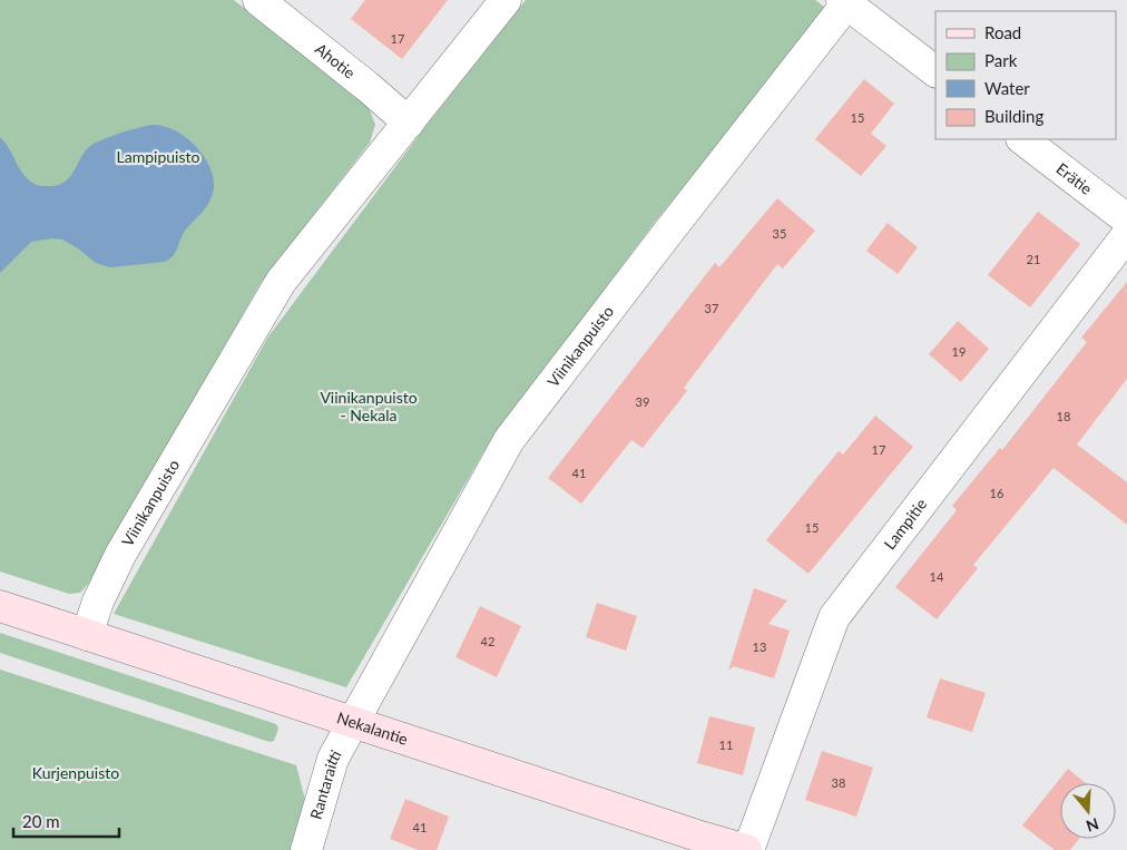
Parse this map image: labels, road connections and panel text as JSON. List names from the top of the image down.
{
  "streets": {
    "main road": ["Nekalantie"],
    "street": [
      "Ahotie",
      "Erätie",
      "Viinikanpuisto",
      "Lampitie",
      "Rantaraitti"
    ]
  },
  "crossings": [
    ["Ahotie", "Viinikanpuisto"],
    ["Viinikanpuisto", "Nekalantie"],
    ["Viinikanpuisto", "Rantaraitti"],
    ["Lampitie", "Nekalantie"],
    ["Nekalantie", "Rantaraitti"]
  ],
  "parks": ["Lampipuisto", "Viinikanpuisto - Nekala", "Kurjenpuisto"],
  "house_numbers": [
    "17",
    "15",
    "35",
    "21",
    "37",
    "19",
    "39",
    "18",
    "17",
    "41",
    "16",
    "15",
    "14",
    "42",
    "13",
    "11",
    "38",
    "41"
  ],
  "legend": [
    "Road",
    "Park",
    "Water",
    "Building"
  ],
  "scale_bar": "20 m",
  "north": "bottom"
}
